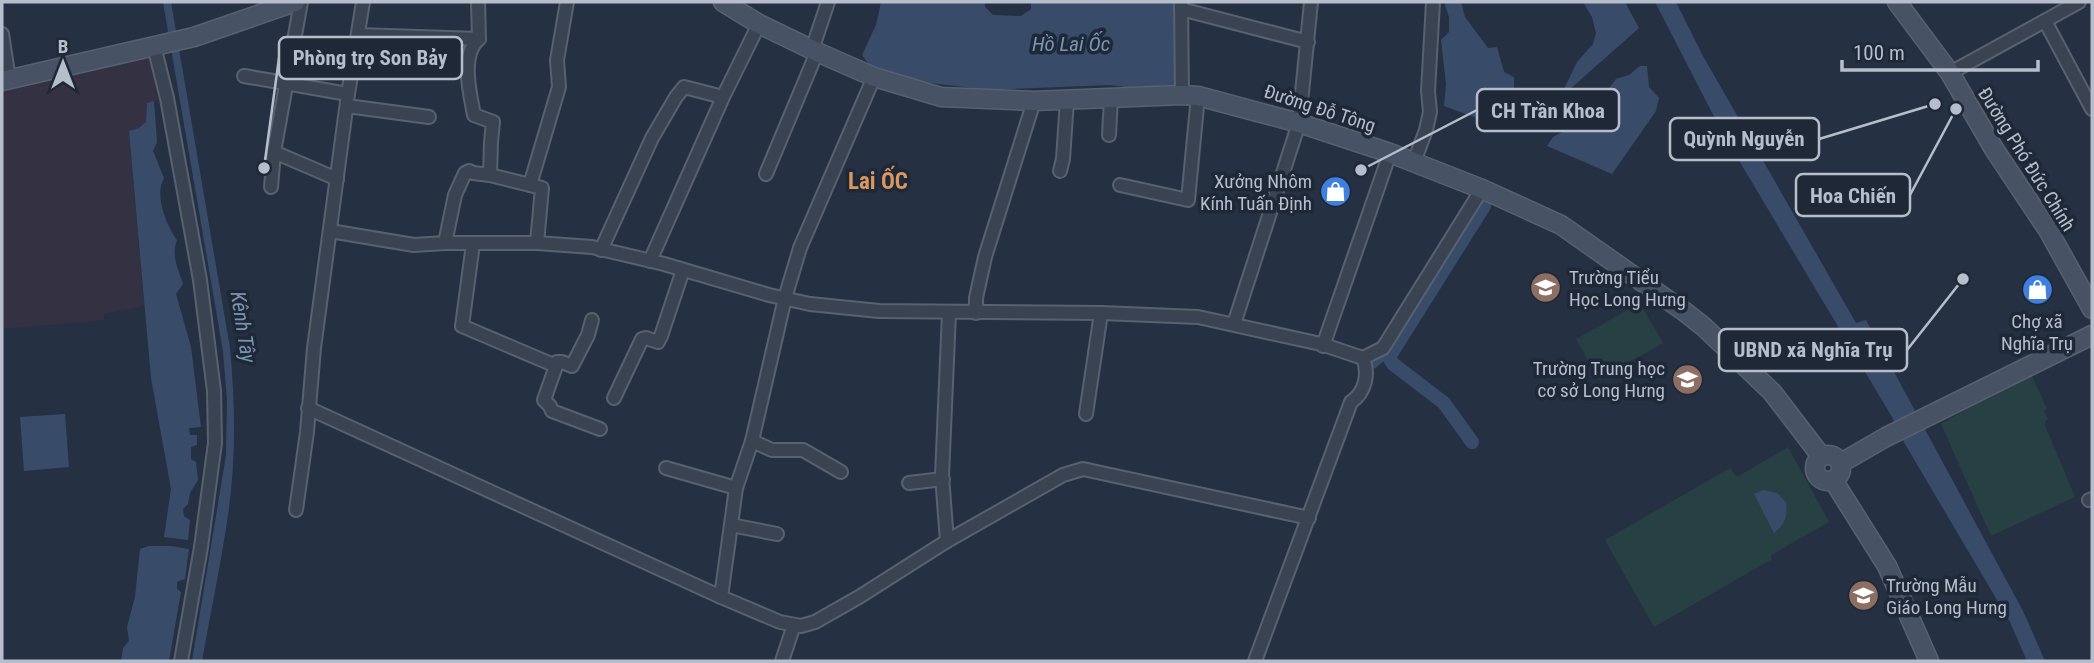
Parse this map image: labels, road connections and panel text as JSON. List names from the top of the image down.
{
  "streets": {
    "main road": ["Đường Đỗ Tông", "Đường Phó Đức Chính"]
  },
  "districts": ["Lai ỐC"],
  "water": ["Hồ Lai Ốc", "Kênh Tây"],
  "places": {
    "other": [
      "Quỳnh Nguyễn",
      "Hoa Chiến",
      "Phòng trọ Son Bảy",
      "CH Trần Khoa",
      "UBND xã Nghĩa Trụ"
    ],
    "shop": ["Xưởng Nhôm Kính Tuấn Định", "Chợ xã Nghĩa Trụ"],
    "school or university": ["Trường Tiểu Học Long Hưng", "Trường Trung học cơ sở Long Hưng", "Trường Mẫu Giáo Long Hưng"]
  },
  "scale_bar": "100 m",
  "north": "top"
}
